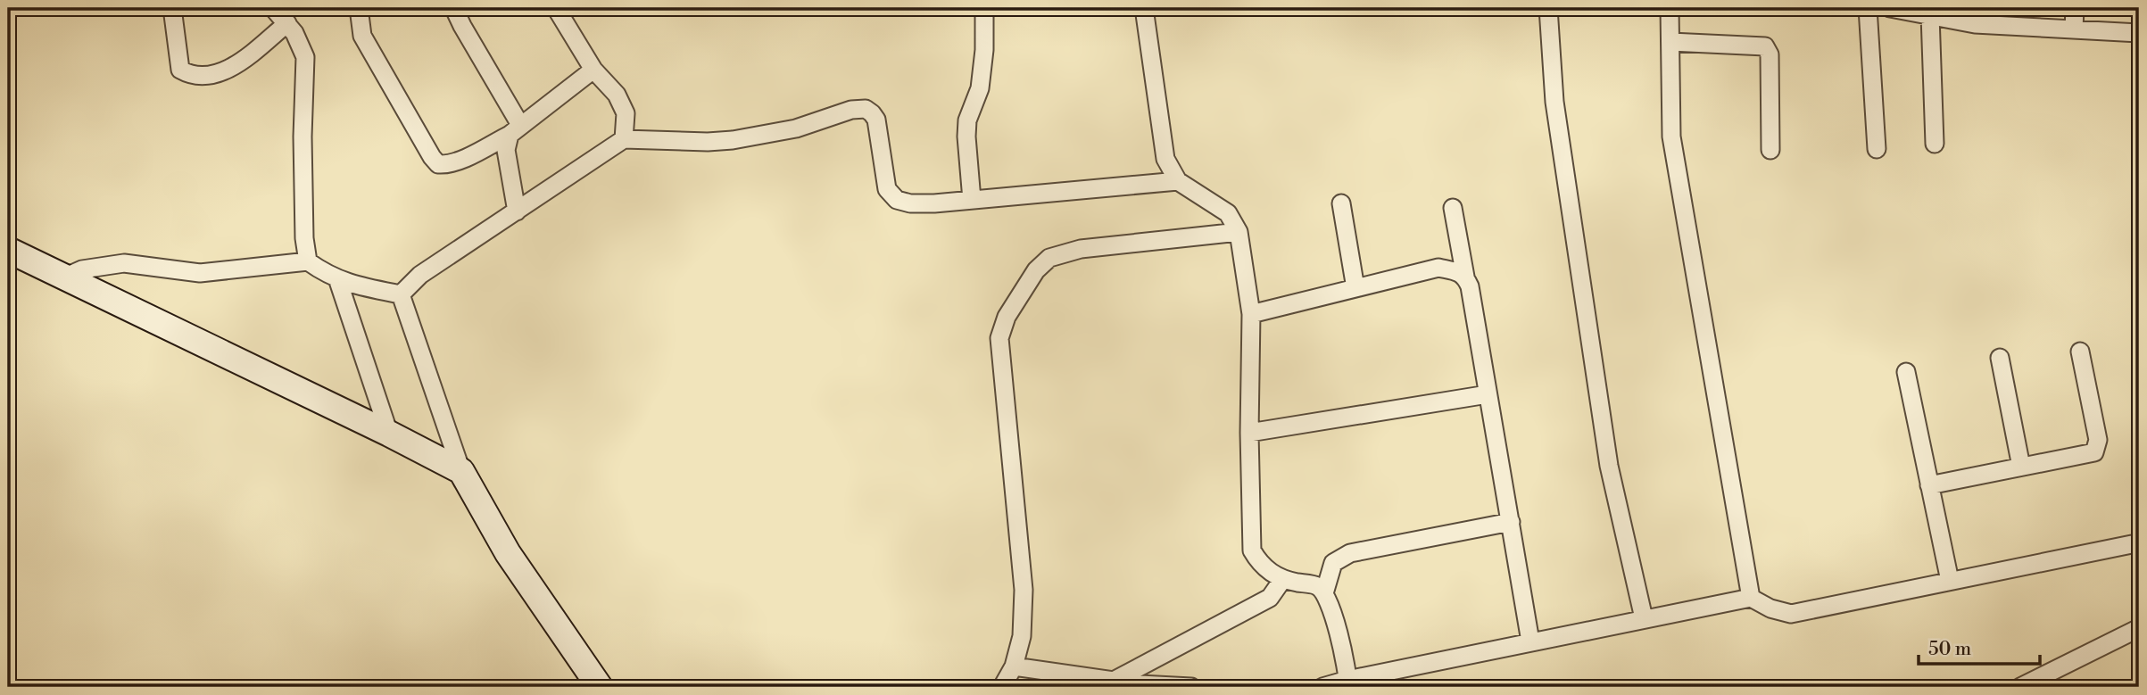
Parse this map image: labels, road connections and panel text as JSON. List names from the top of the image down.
{
  "scale_bar": "50 m"
}
